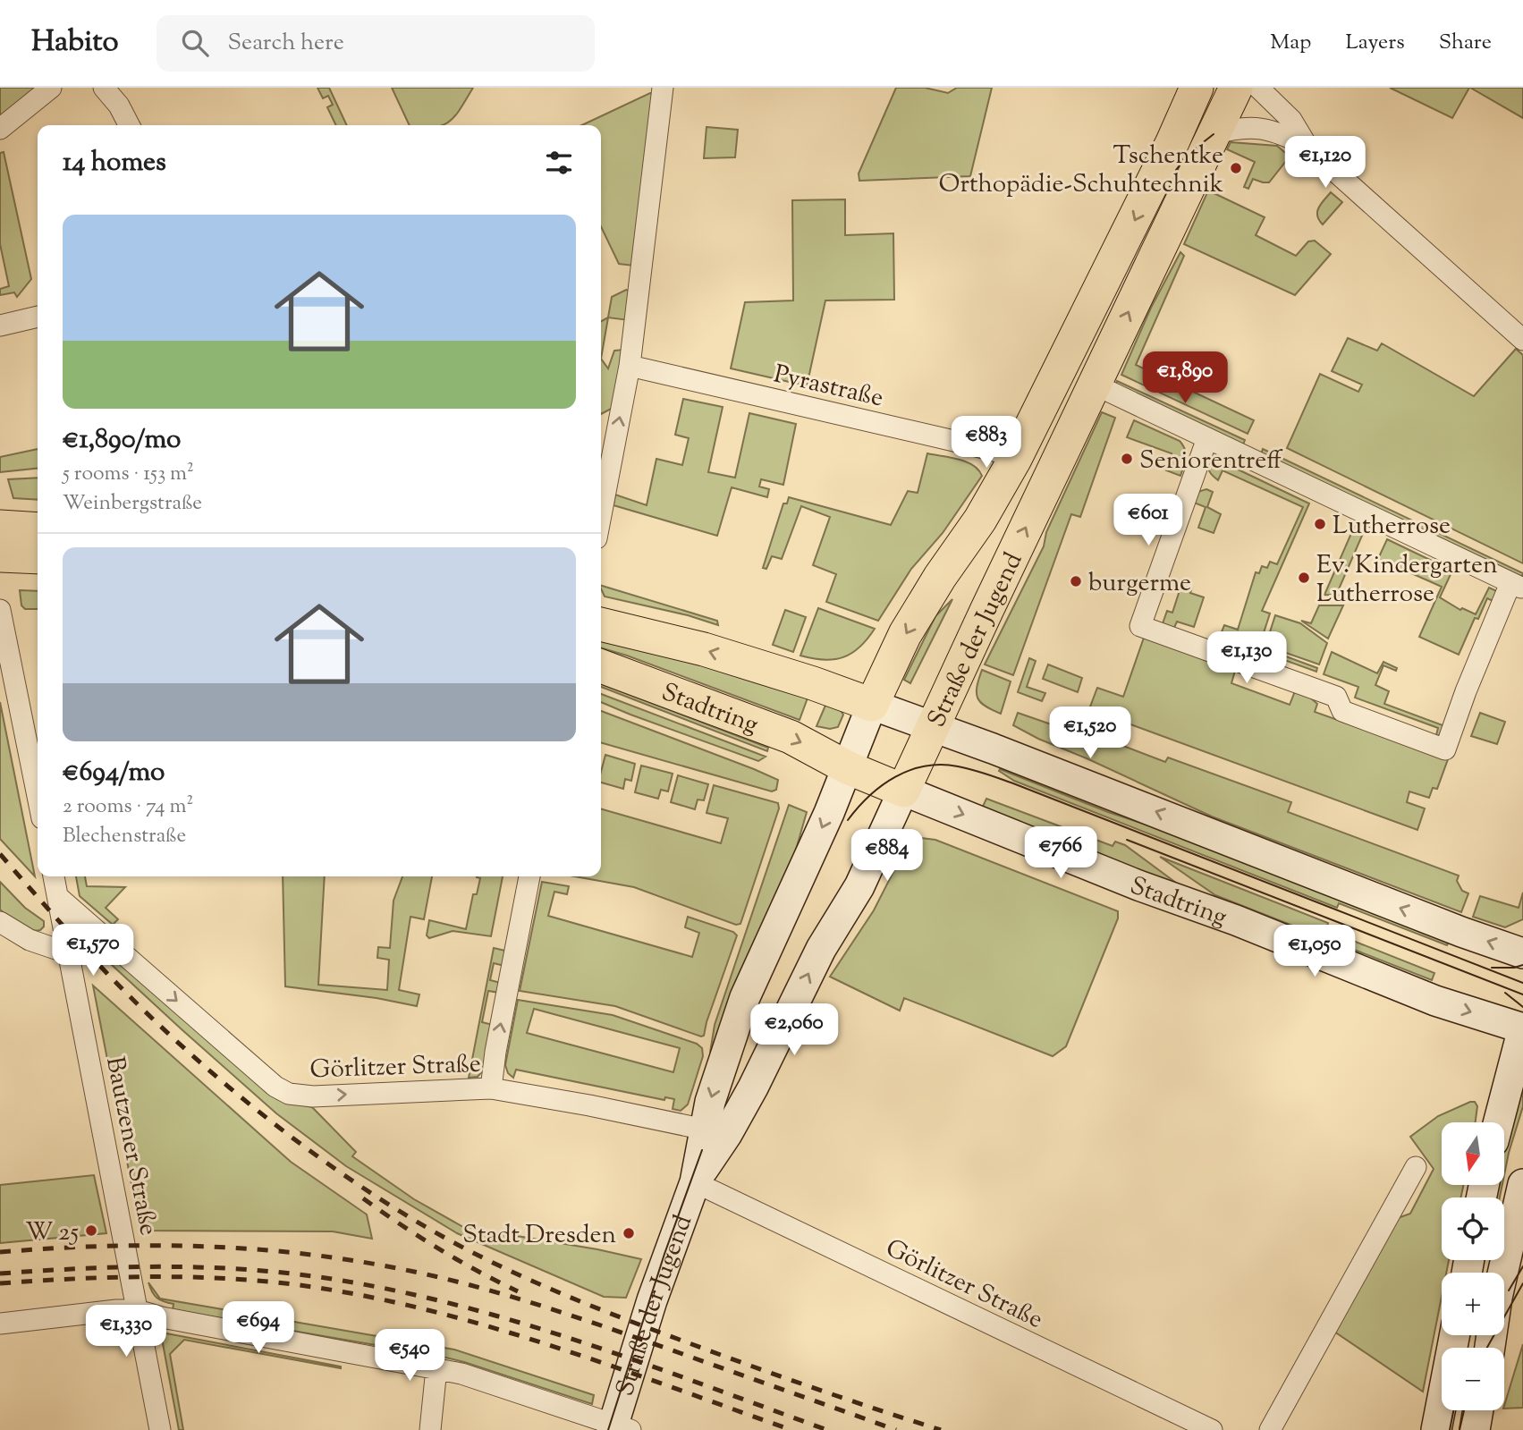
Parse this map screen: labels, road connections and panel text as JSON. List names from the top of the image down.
{
  "streets": {
    "main road": ["Straße der Jugend", "Stadtring"],
    "street": ["Pyrastraße", "Görlitzer Straße", "Bautzener Straße"]
  },
  "crossings": [
    ["Pyrastraße", "Straße der Jugend"],
    ["Straße der Jugend", "Stadtring"],
    ["Straße der Jugend", "Görlitzer Straße"],
    ["Görlitzer Straße", "Bautzener Straße"]
  ],
  "one_way": ["Görlitzer Straße"],
  "places": [
    "Tschentke Orthopädie-Schuhtechnik",
    "Seniorentreff",
    "Lutherrose",
    "Ev. Kindergarten Lutherrose",
    "burgerme",
    "W 25",
    "Stadt Dresden"
  ],
  "north": "bottom",
  "page": {
    "header": "Habito",
    "search": "Search here",
    "nav": ["Map", "Layers", "Share"],
    "heading": "14 homes",
    "price": [
      "€1,120",
      "€1,890",
      "€883",
      "€601",
      "€1,130",
      "€1,520",
      "€766",
      "€884",
      "€1,570",
      "€1,050",
      "€2,060",
      "€694",
      "€1,330",
      "€540"
    ],
    "list": [
      {
        "name": "€1,890/mo",
        "note": "5 rooms · 153 m² · Weinbergstraße"
      },
      {
        "name": "€694/mo",
        "note": "2 rooms · 74 m² · Blechenstraße"
      }
    ],
    "map_buttons": ["+", "−"]
  }
}
